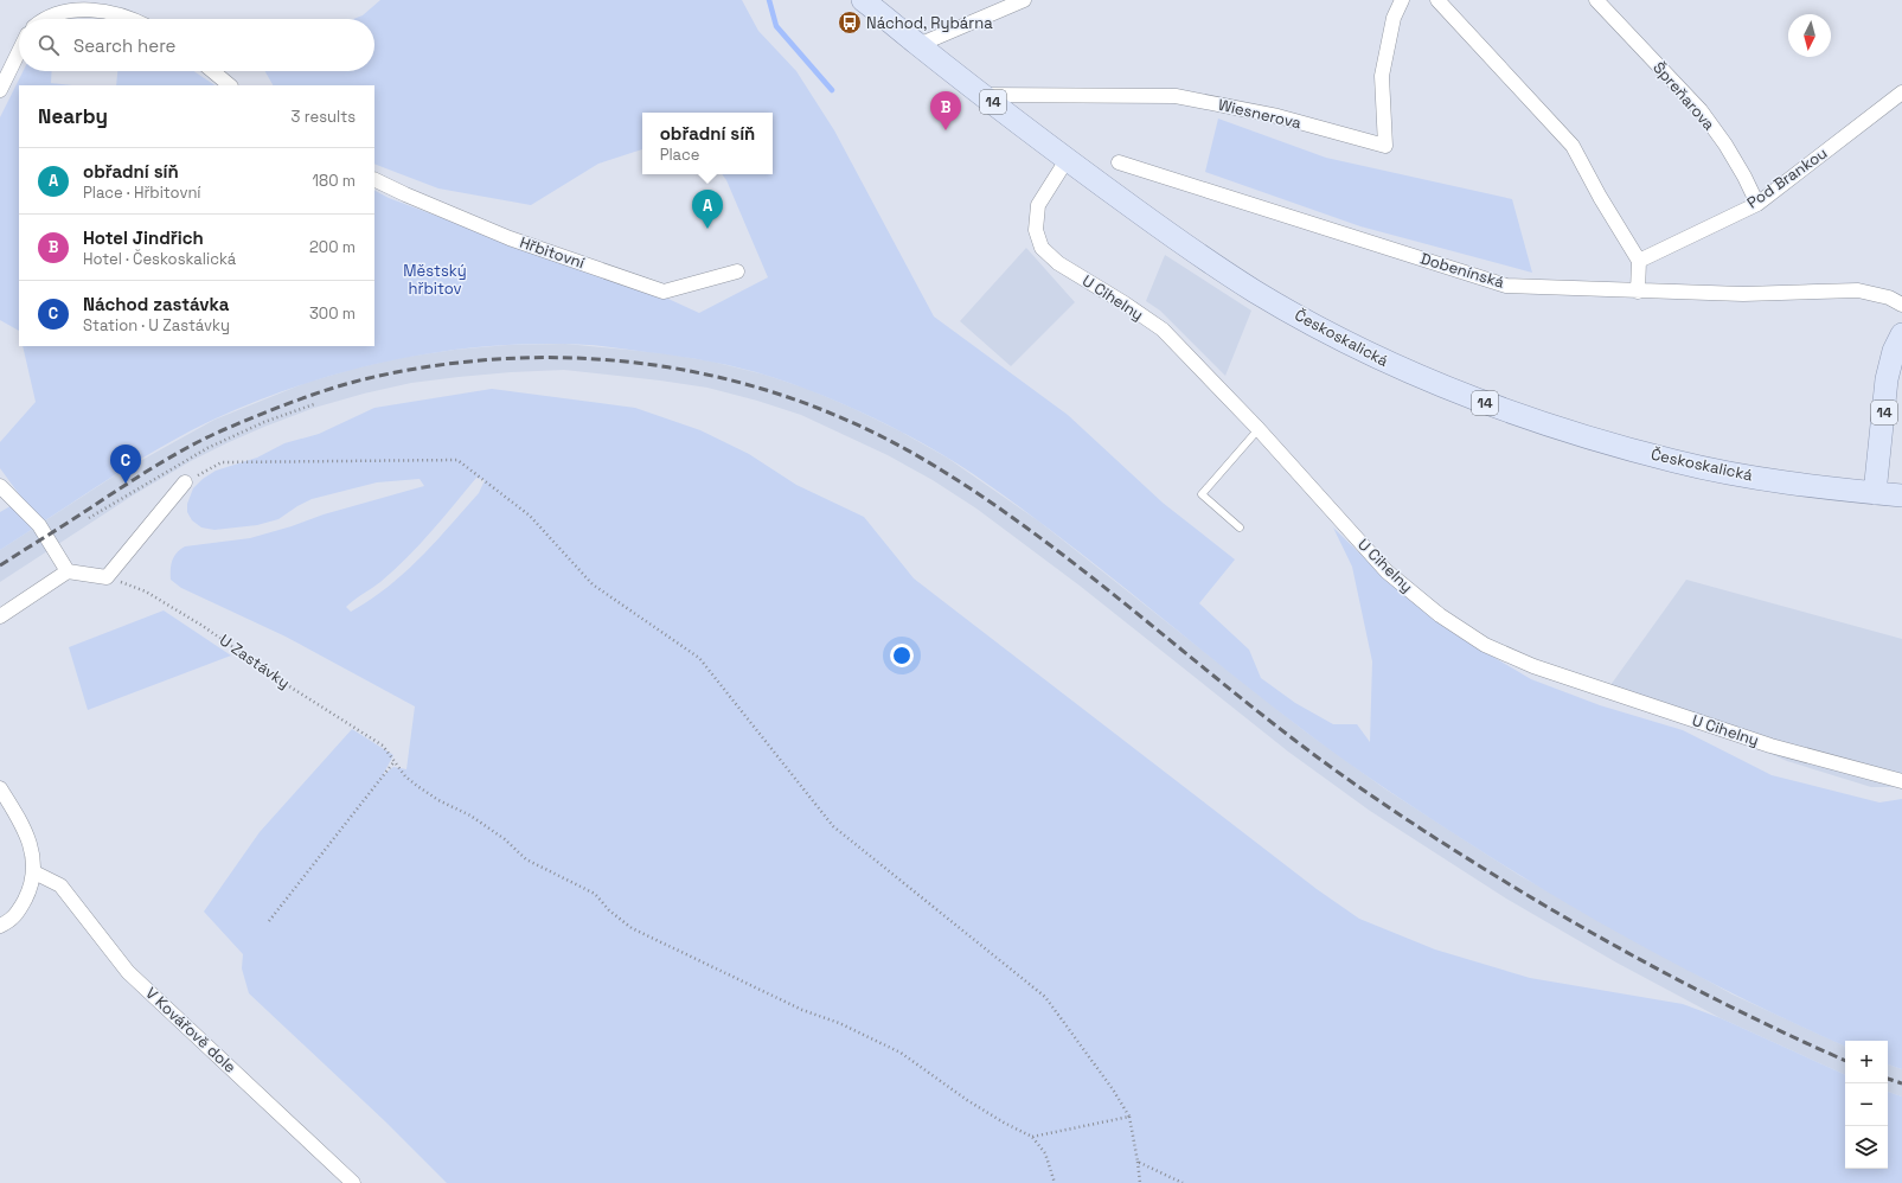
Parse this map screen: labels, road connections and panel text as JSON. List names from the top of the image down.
{
  "streets": {
    "main road": ["14", "Českoskalická"],
    "street": [
      "Špreňarova",
      "Wiesnerova",
      "Pod Brankou",
      "Hřbitovní",
      "Dobenínská",
      "U Cihelny",
      "V Kovářově dole"
    ],
    "path": ["U Zastávky"]
  },
  "crossings": [
    ["Špreňarova", "Pod Brankou"],
    ["14", "Českoskalická"],
    ["Wiesnerova", "Českoskalická"],
    ["U Cihelny", "Českoskalická"]
  ],
  "parks": ["Městský hřbitov"],
  "places": {
    "bus stop": ["Náchod, Rybárna"]
  },
  "north": "bottom",
  "page": {
    "search": "Search here",
    "heading": ["Nearby", "3 results"],
    "pins": ["B", "A", "C"],
    "popup": ["obřadní síň", "Place"],
    "list": [
      {
        "mark": "A",
        "name": "obřadní síň",
        "note": "Place · Hřbitovní",
        "value": "180 m"
      },
      {
        "mark": "B",
        "name": "Hotel Jindřich",
        "note": "Hotel · Českoskalická",
        "value": "200 m"
      },
      {
        "mark": "C",
        "name": "Náchod zastávka",
        "note": "Station · U Zastávky",
        "value": "300 m"
      }
    ],
    "map_buttons": ["+", "−"]
  }
}
